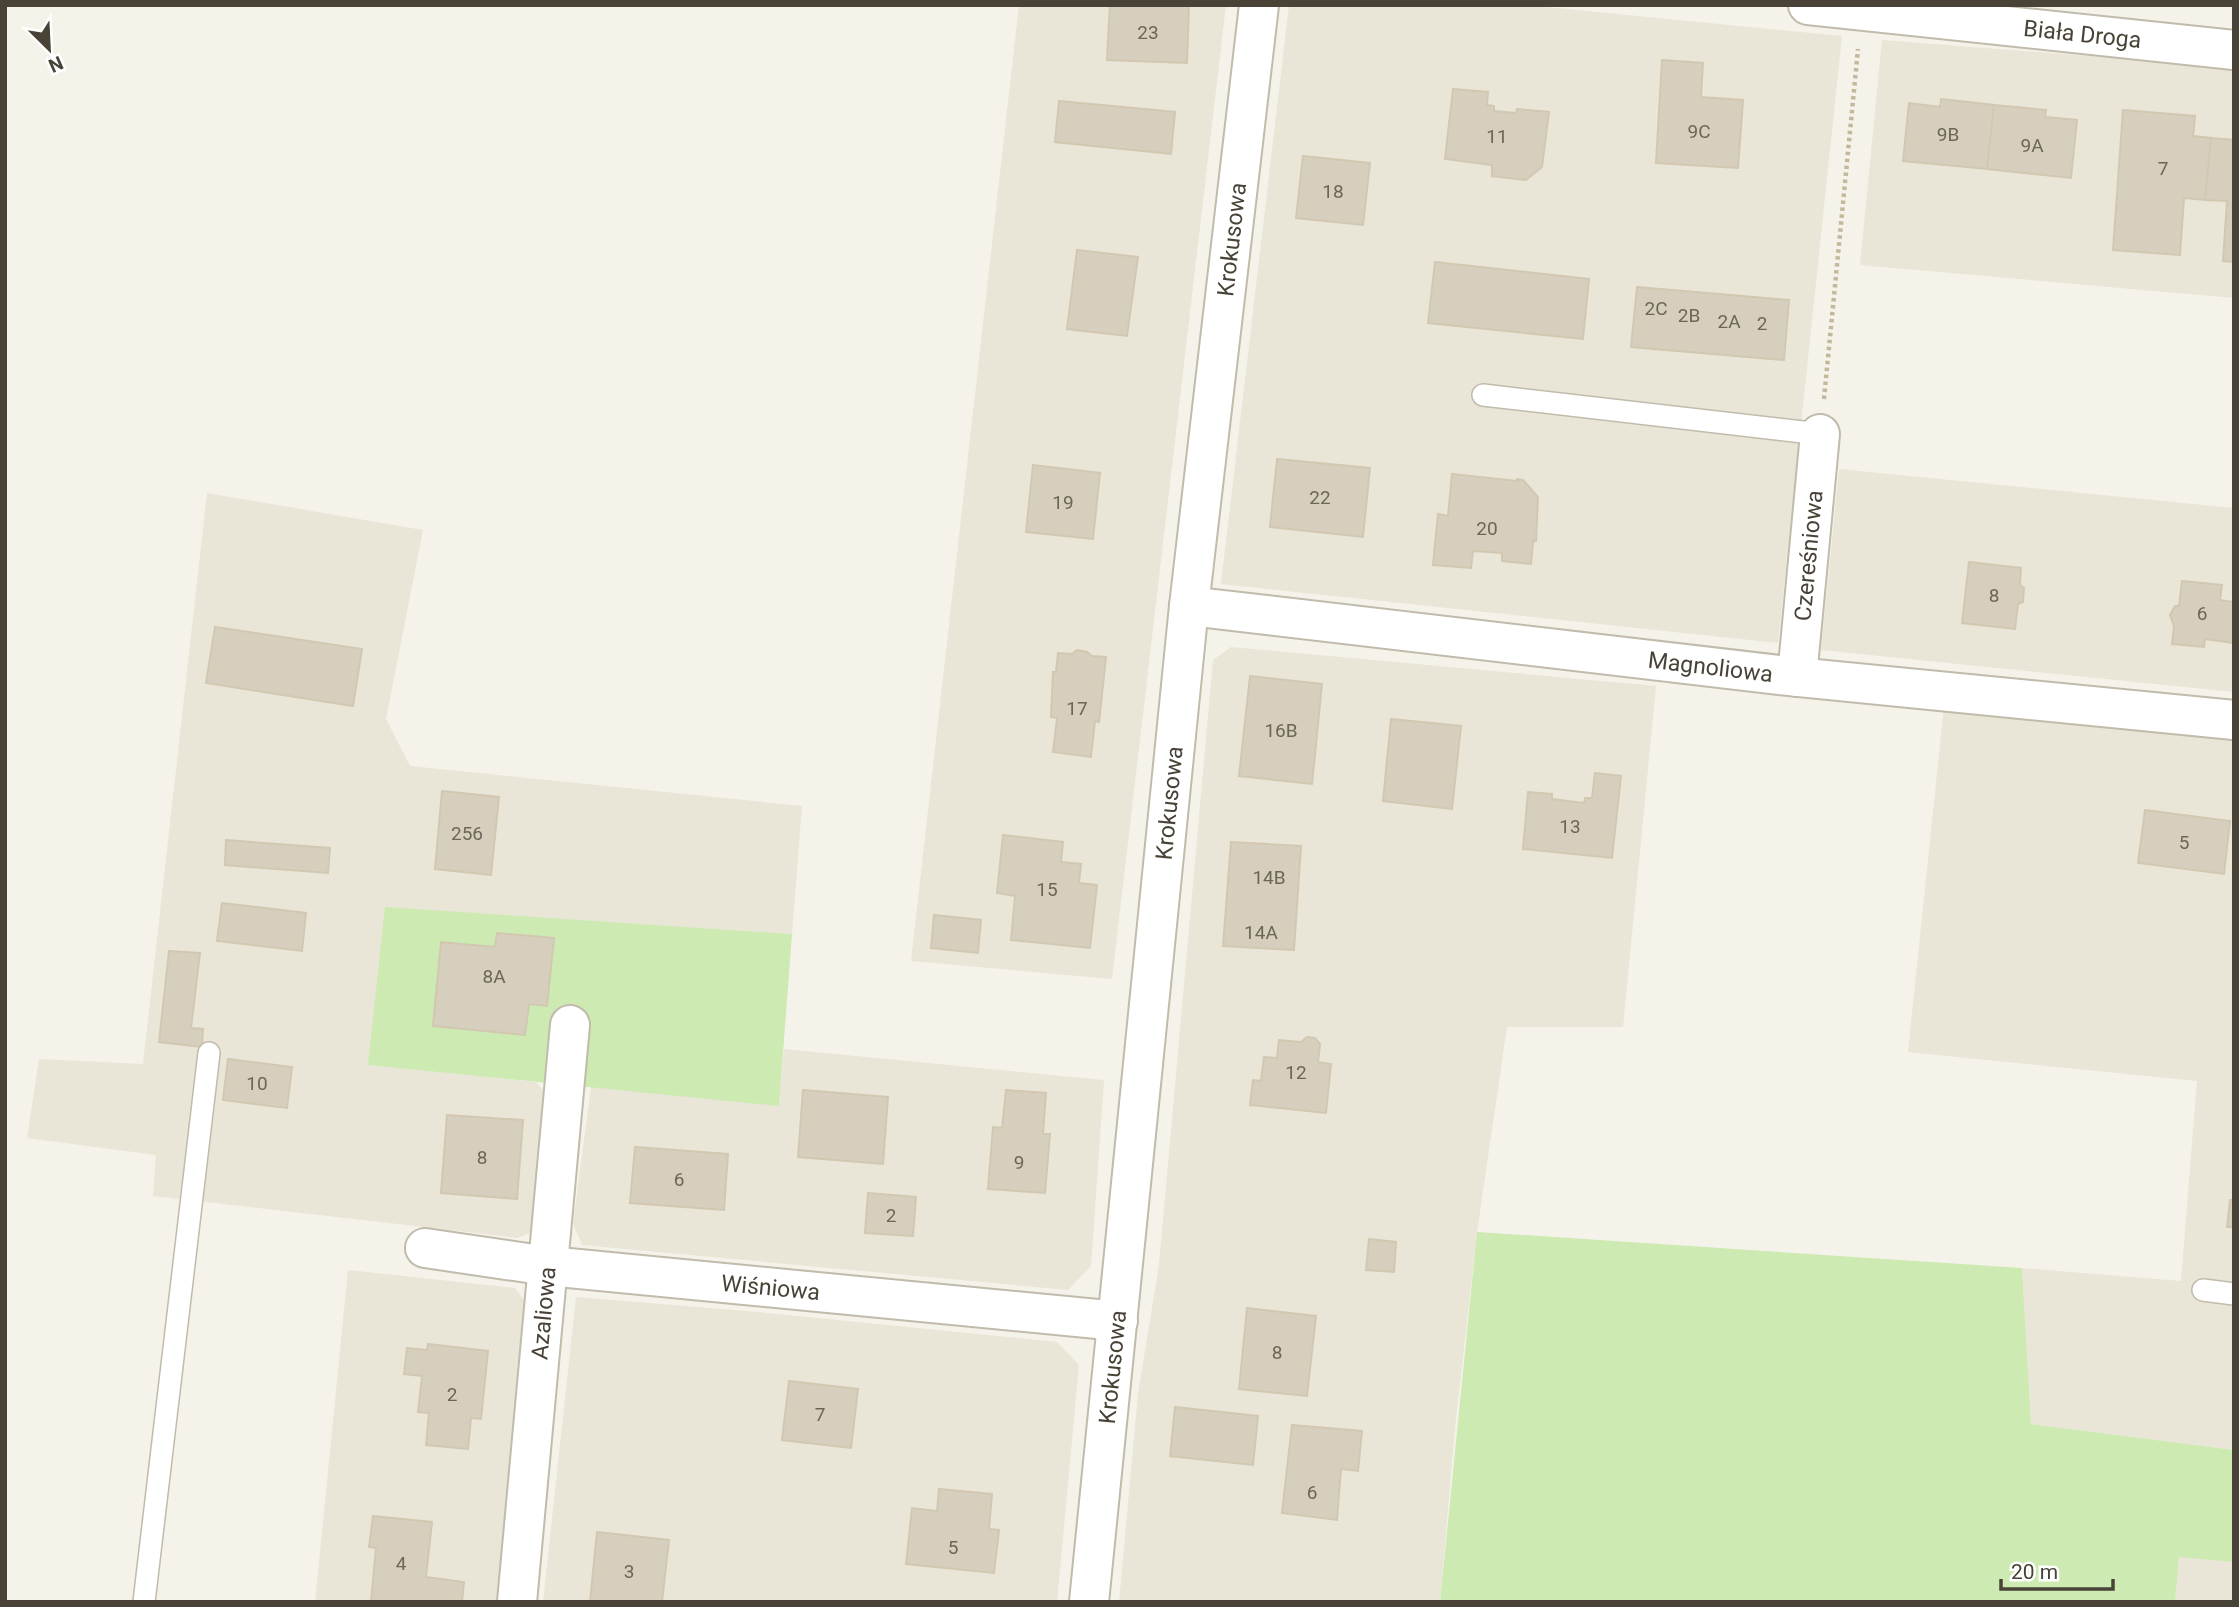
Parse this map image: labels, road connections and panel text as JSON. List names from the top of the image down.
{
  "streets": {
    "street": [
      "Biała Droga",
      "Krokusowa",
      "Czereśniowa",
      "Magnoliowa",
      "Wiśniowa",
      "Azaliowa"
    ]
  },
  "crossings": [
    ["Krokusowa", "Magnoliowa"],
    ["Krokusowa", "Wiśniowa"],
    ["Czereśniowa", "Magnoliowa"],
    ["Wiśniowa", "Azaliowa"]
  ],
  "house_numbers": [
    "23",
    "9C",
    "9B",
    "11",
    "9A",
    "7",
    "18",
    "2C",
    "2B",
    "2A",
    "2",
    "22",
    "19",
    "20",
    "8",
    "6",
    "17",
    "16B",
    "13",
    "256",
    "5",
    "14B",
    "15",
    "14A",
    "8A",
    "12",
    "10",
    "8",
    "9",
    "6",
    "2",
    "8",
    "2",
    "7",
    "6",
    "5",
    "4",
    "3"
  ],
  "scale_bar": "20 m",
  "north": "bottom right"
}
